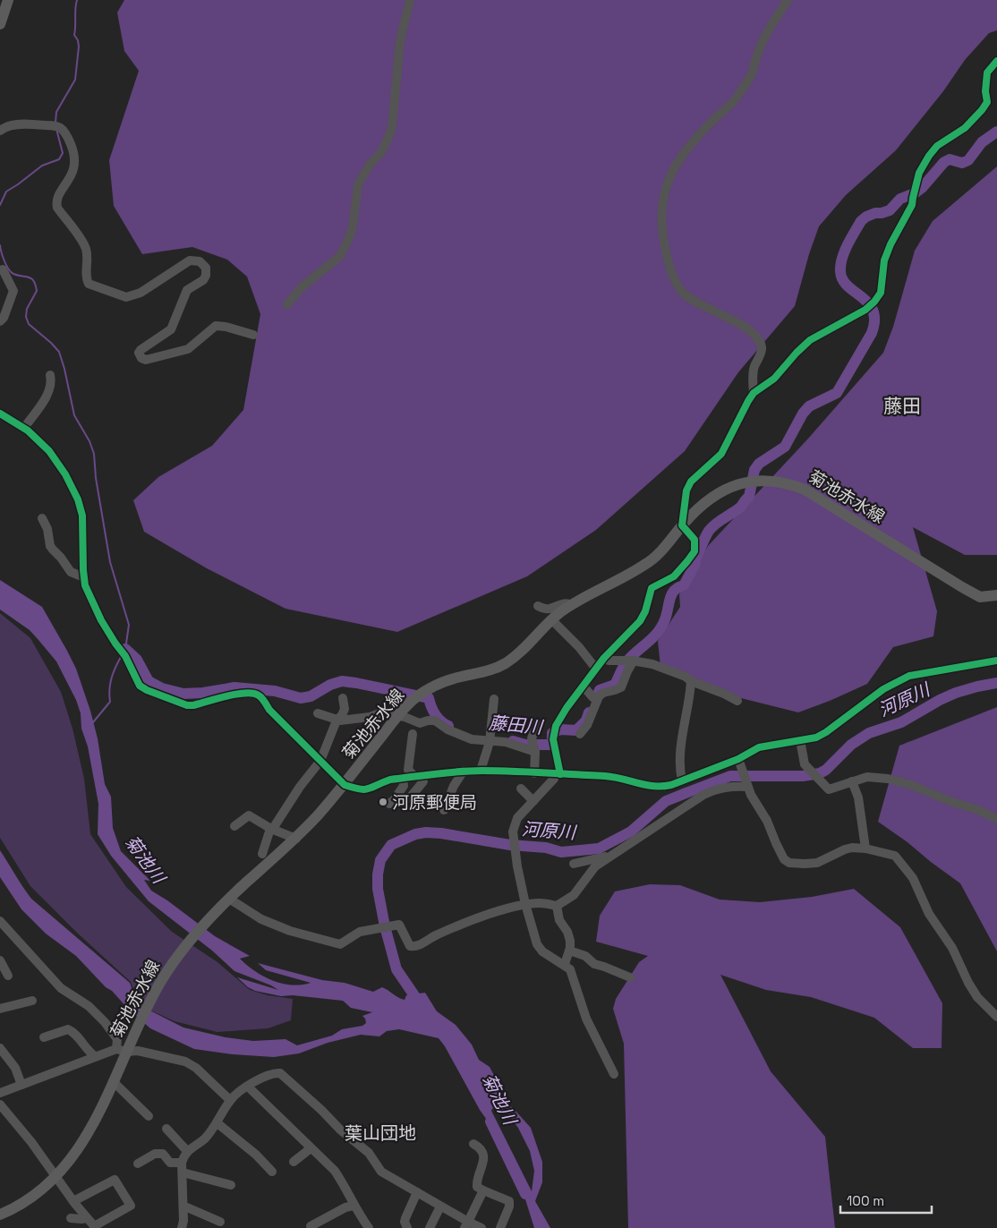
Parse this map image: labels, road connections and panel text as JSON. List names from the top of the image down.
{
  "streets": {
    "main road": ["菊池赤水線"]
  },
  "districts": ["藤田", "葉山団地"],
  "water": ["河原川", "藤田川", "菊池川"],
  "places": ["河原郵便局"],
  "scale_bar": "100 m"
}
